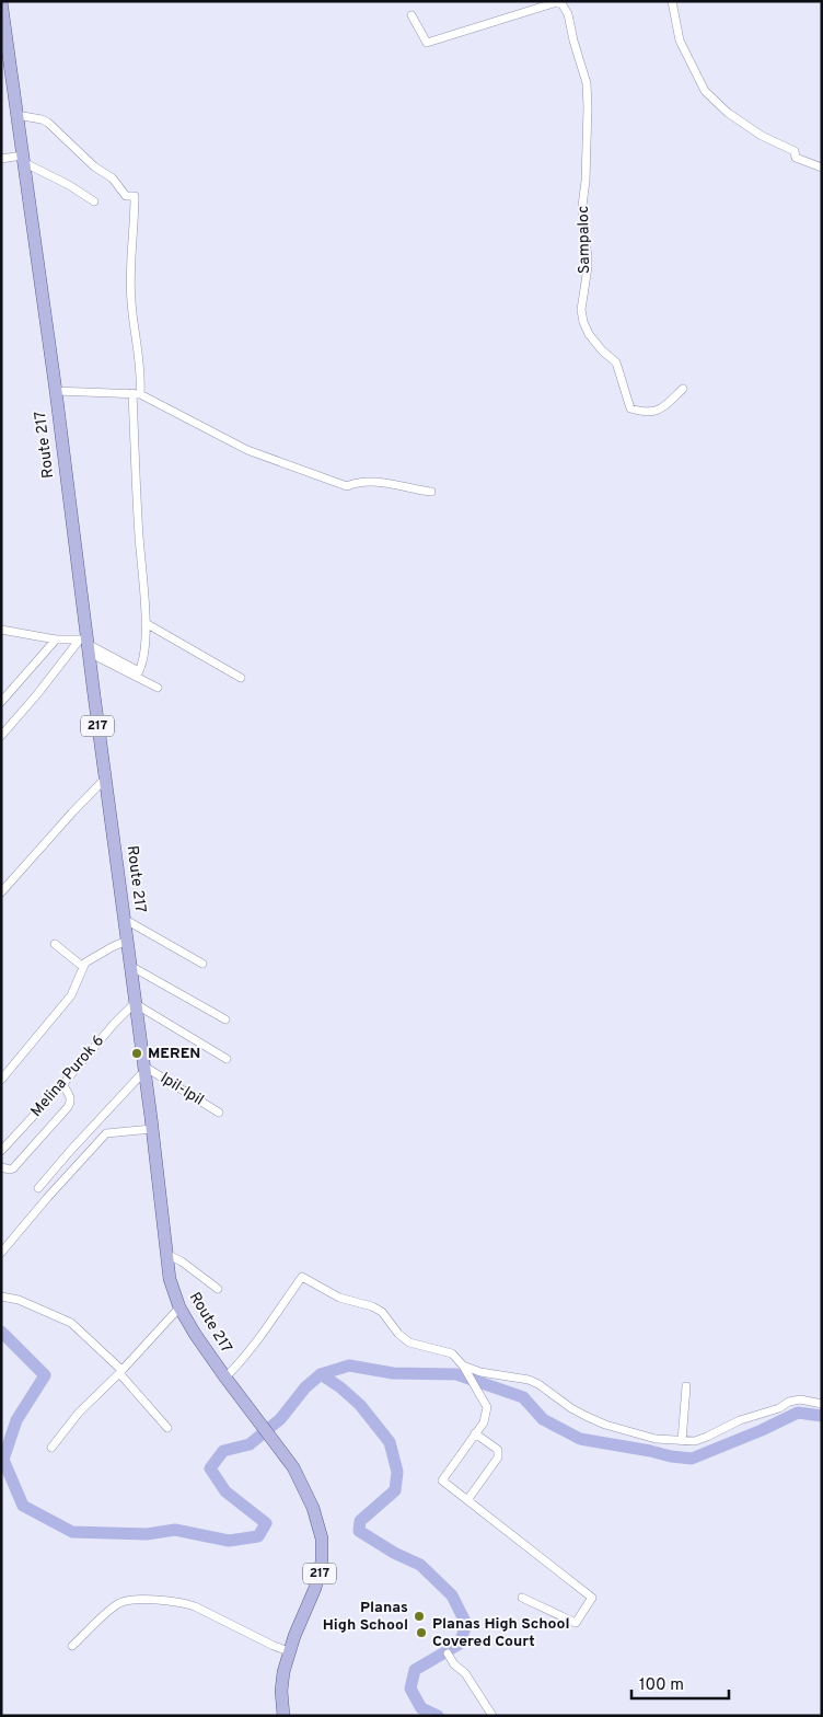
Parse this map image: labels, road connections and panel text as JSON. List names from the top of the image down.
{
  "streets": {
    "main road": ["Route 217", "217"],
    "street": ["Sampaloc", "Melina Purok 6", "Ipil-Ipil"]
  },
  "crossings": [
    ["Route 217", "Melina Purok 6"],
    ["Route 217", "Ipil-Ipil"]
  ],
  "places": ["MEREN", "Planas High School", "Planas High School Covered Court"],
  "scale_bar": "100 m"
}
